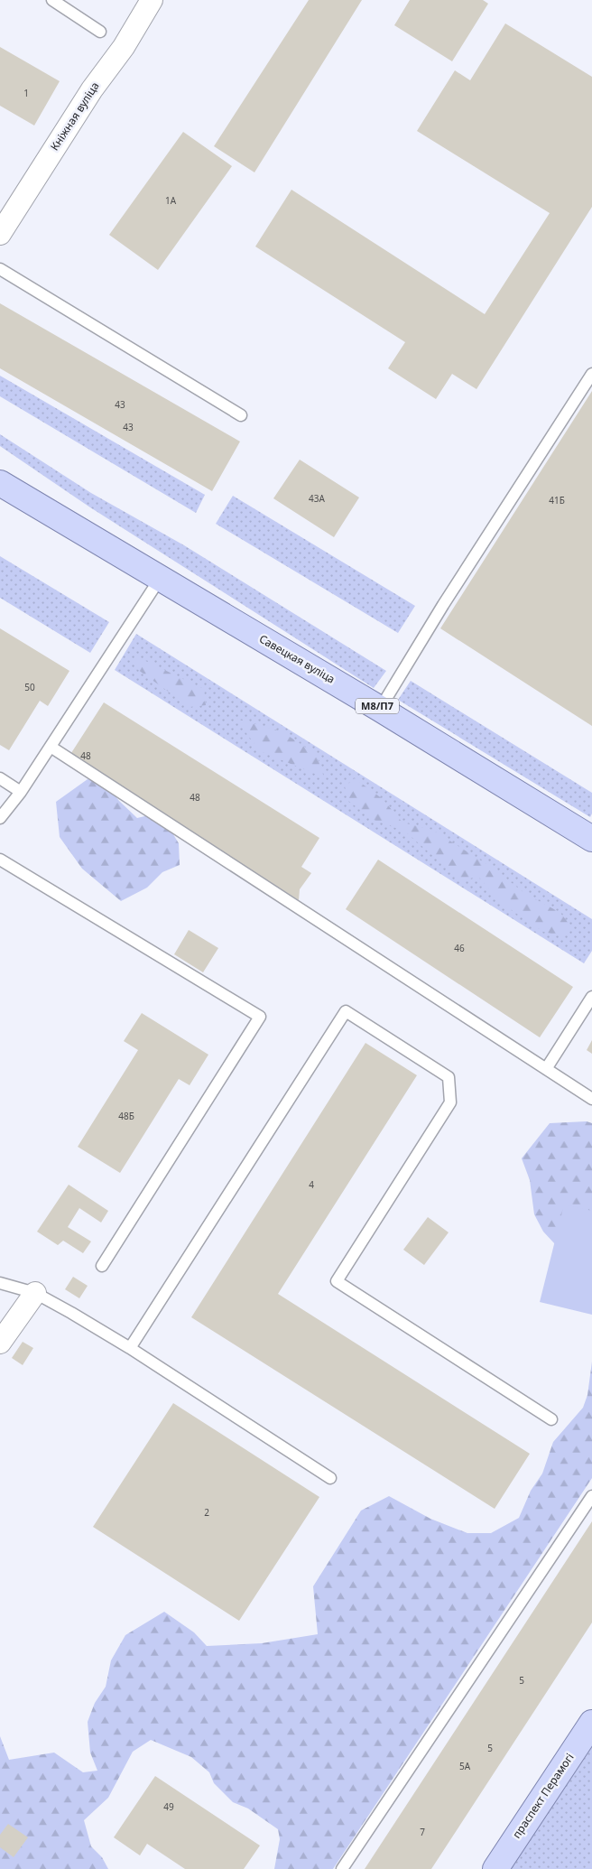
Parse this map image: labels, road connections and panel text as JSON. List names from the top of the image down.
{
  "streets": {
    "main road": ["Савецкая вуліца", "М8/П7", "праспект Перамогі"],
    "street": ["Кніжная вуліца"]
  },
  "house_numbers": [
    "1",
    "1А",
    "43",
    "43",
    "43А",
    "41Б",
    "50",
    "48",
    "48",
    "46",
    "48Б",
    "4",
    "2",
    "5",
    "5",
    "5А",
    "49",
    "7"
  ]
}
